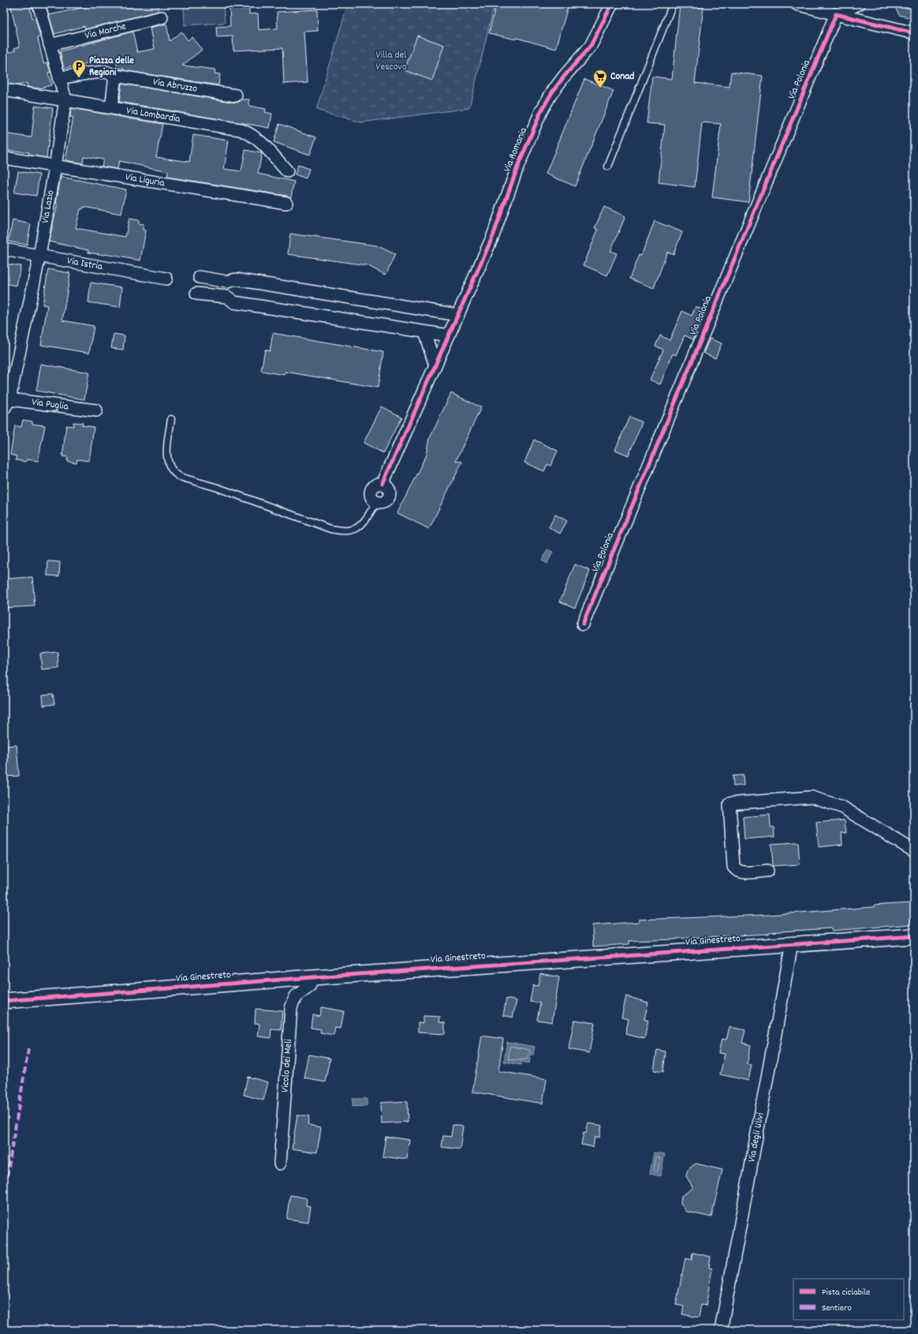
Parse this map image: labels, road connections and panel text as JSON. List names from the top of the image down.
{
  "streets": {
    "street": [
      "Via Marche",
      "Via Polonia",
      "Via Abruzzo",
      "Via Lombardia",
      "Via Romania",
      "Via Liguria",
      "Via Lazio",
      "Via Istria",
      "Via Puglia",
      "Via Ginestreto",
      "Vicolo dei Meli",
      "Via degli Ulivi"
    ]
  },
  "crossings": [
    ["Via Marche", "Via Lazio"],
    ["Via Lombardia", "Via Lazio"],
    ["Via Liguria", "Via Lazio"],
    ["Via Lazio", "Via Istria"],
    ["Via Lazio", "Via Puglia"],
    ["Via Ginestreto", "Vicolo dei Meli"],
    ["Via Ginestreto", "Via degli Ulivi"]
  ],
  "parks": ["Villa del Vescovo"],
  "places": {
    "parking": ["Piazza delle Regioni"],
    "supermarket": ["Conad"]
  },
  "legend": ["Pista ciclabile", "Sentiero"]
}
